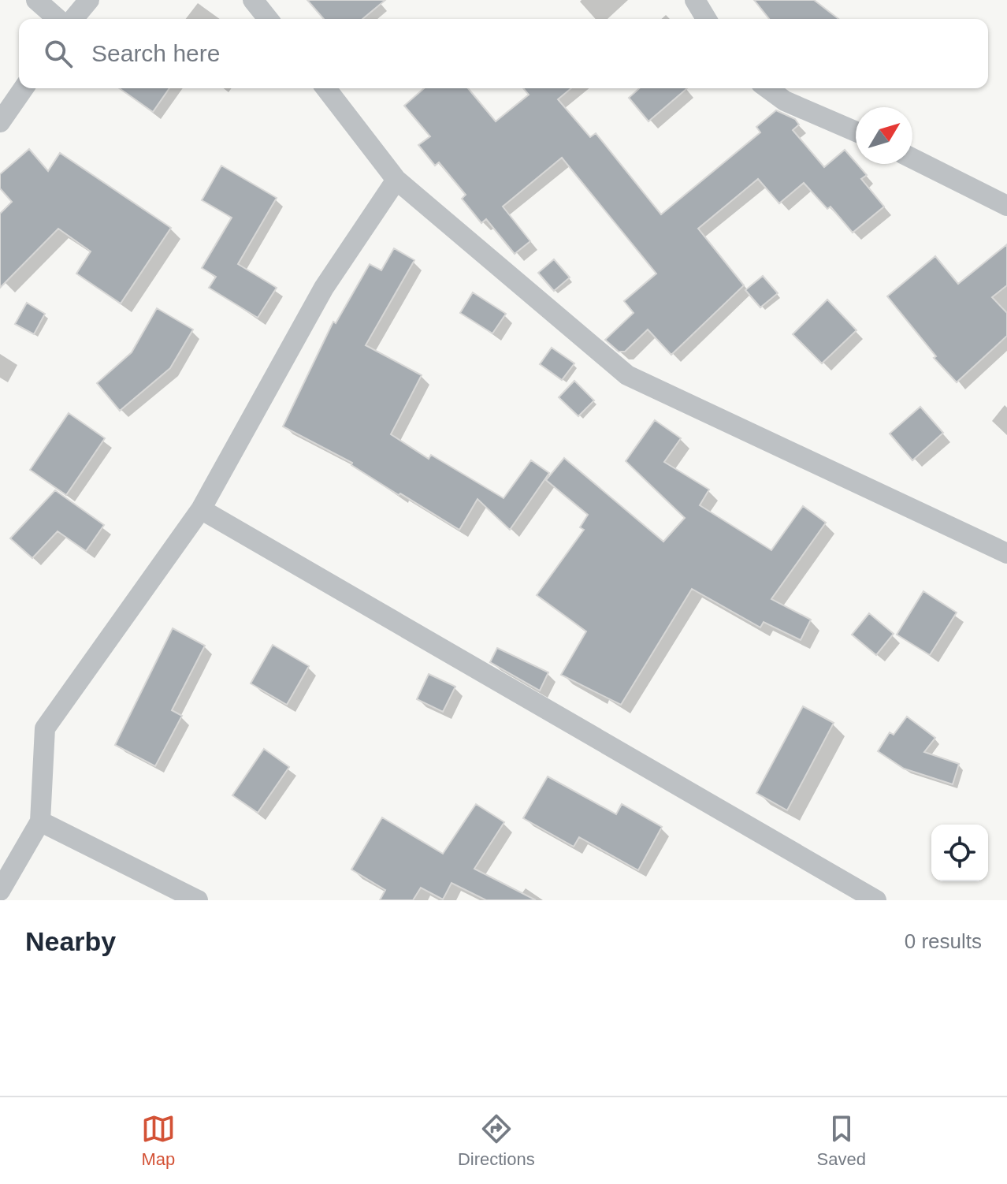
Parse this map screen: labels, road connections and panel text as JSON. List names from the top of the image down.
{
  "north": "top right",
  "page": {
    "search": "Search here",
    "heading": ["Nearby", "0 results"],
    "nav": ["Map", "Directions", "Saved"]
  }
}
